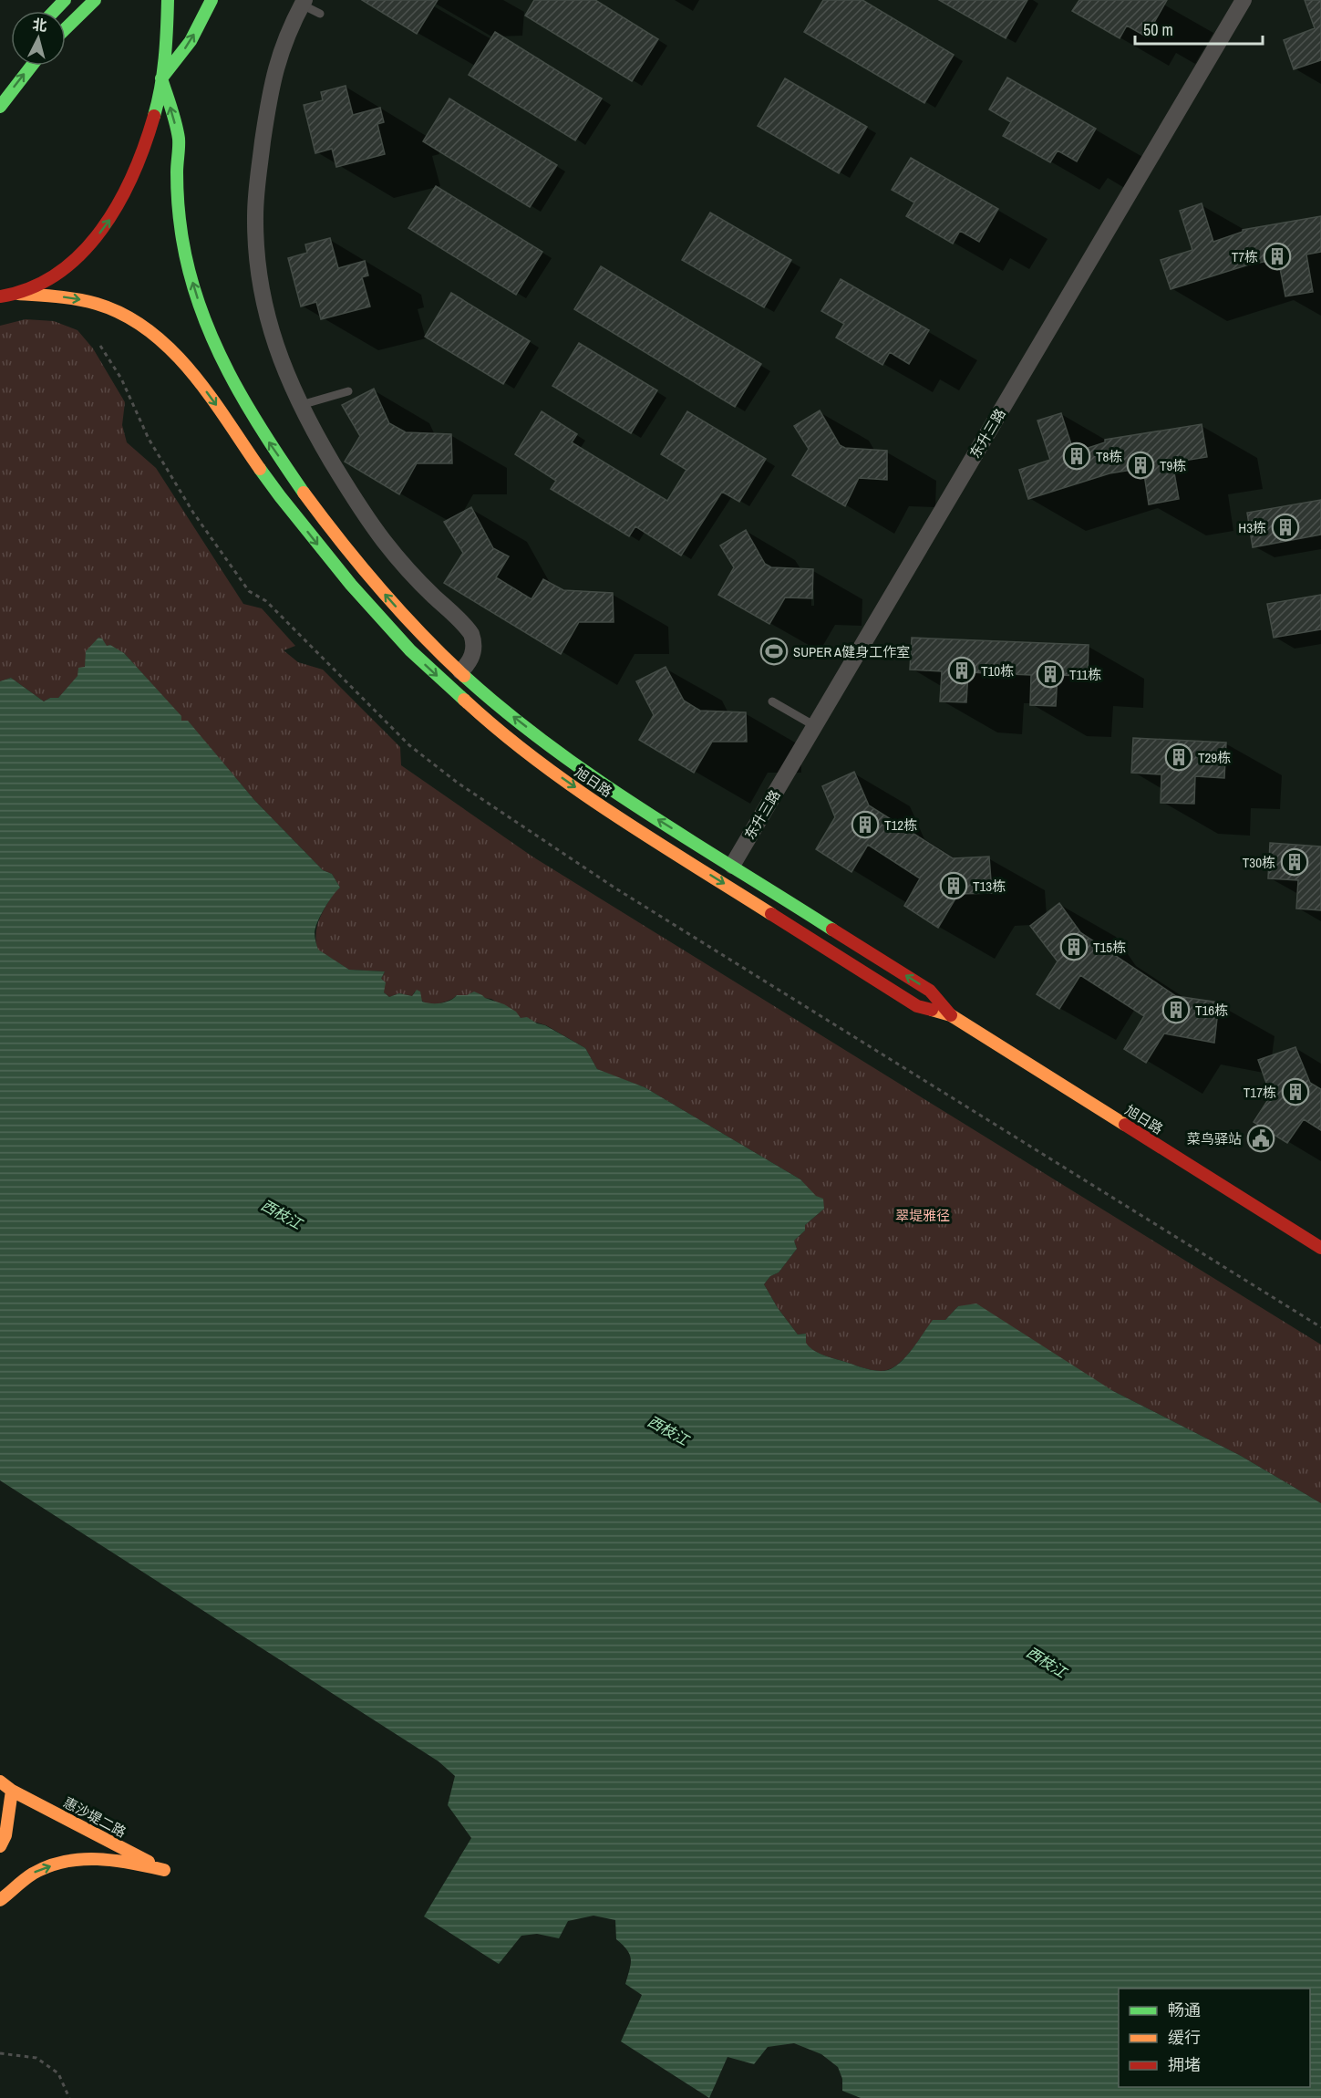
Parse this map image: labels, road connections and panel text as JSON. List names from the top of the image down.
{
  "streets": {
    "main road": ["旭日路", "惠沙堤二路"],
    "street": ["东升三路"]
  },
  "crossings": [
    ["东升三路", "旭日路"]
  ],
  "water": ["西枝江"],
  "parks": ["翠堤雅径"],
  "places": {
    "building": [
      "T7栋",
      "T8栋",
      "T9栋",
      "H3栋",
      "T10栋",
      "T11栋",
      "T29栋",
      "T12栋",
      "T30栋",
      "T13栋",
      "T15栋",
      "T16栋",
      "T17栋"
    ],
    "sports": ["SUPER A健身工作室"],
    "public building": ["菜鸟驿站"]
  },
  "legend": ["畅通", "缓行", "拥堵"],
  "scale_bar": "50 m",
  "north": "top"
}
